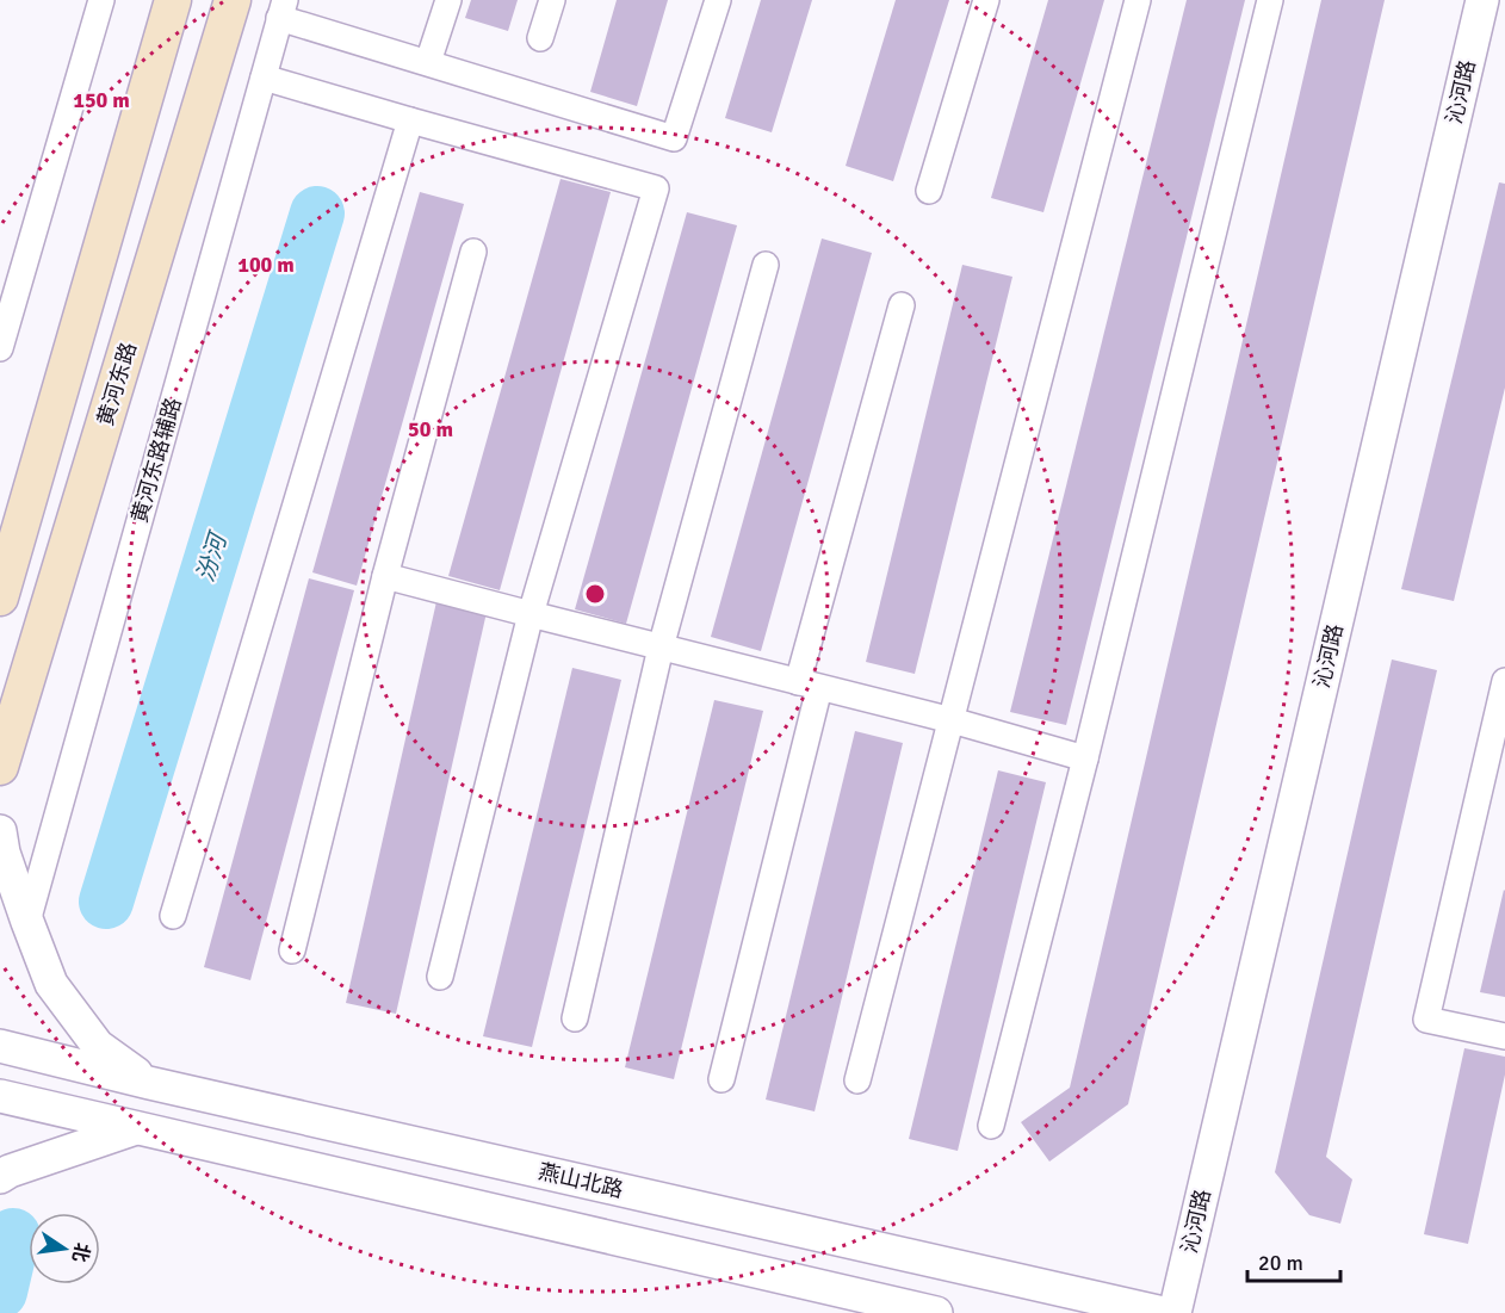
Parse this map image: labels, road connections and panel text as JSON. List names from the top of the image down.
{
  "streets": {
    "main road": ["黄河东路"],
    "street": ["沁河路", "黄河东路辅路", "燕山北路"]
  },
  "water": ["汾河"],
  "scale_bar": "20 m",
  "north": "right",
  "rings": ["150 m", "100 m", "50 m"]
}
